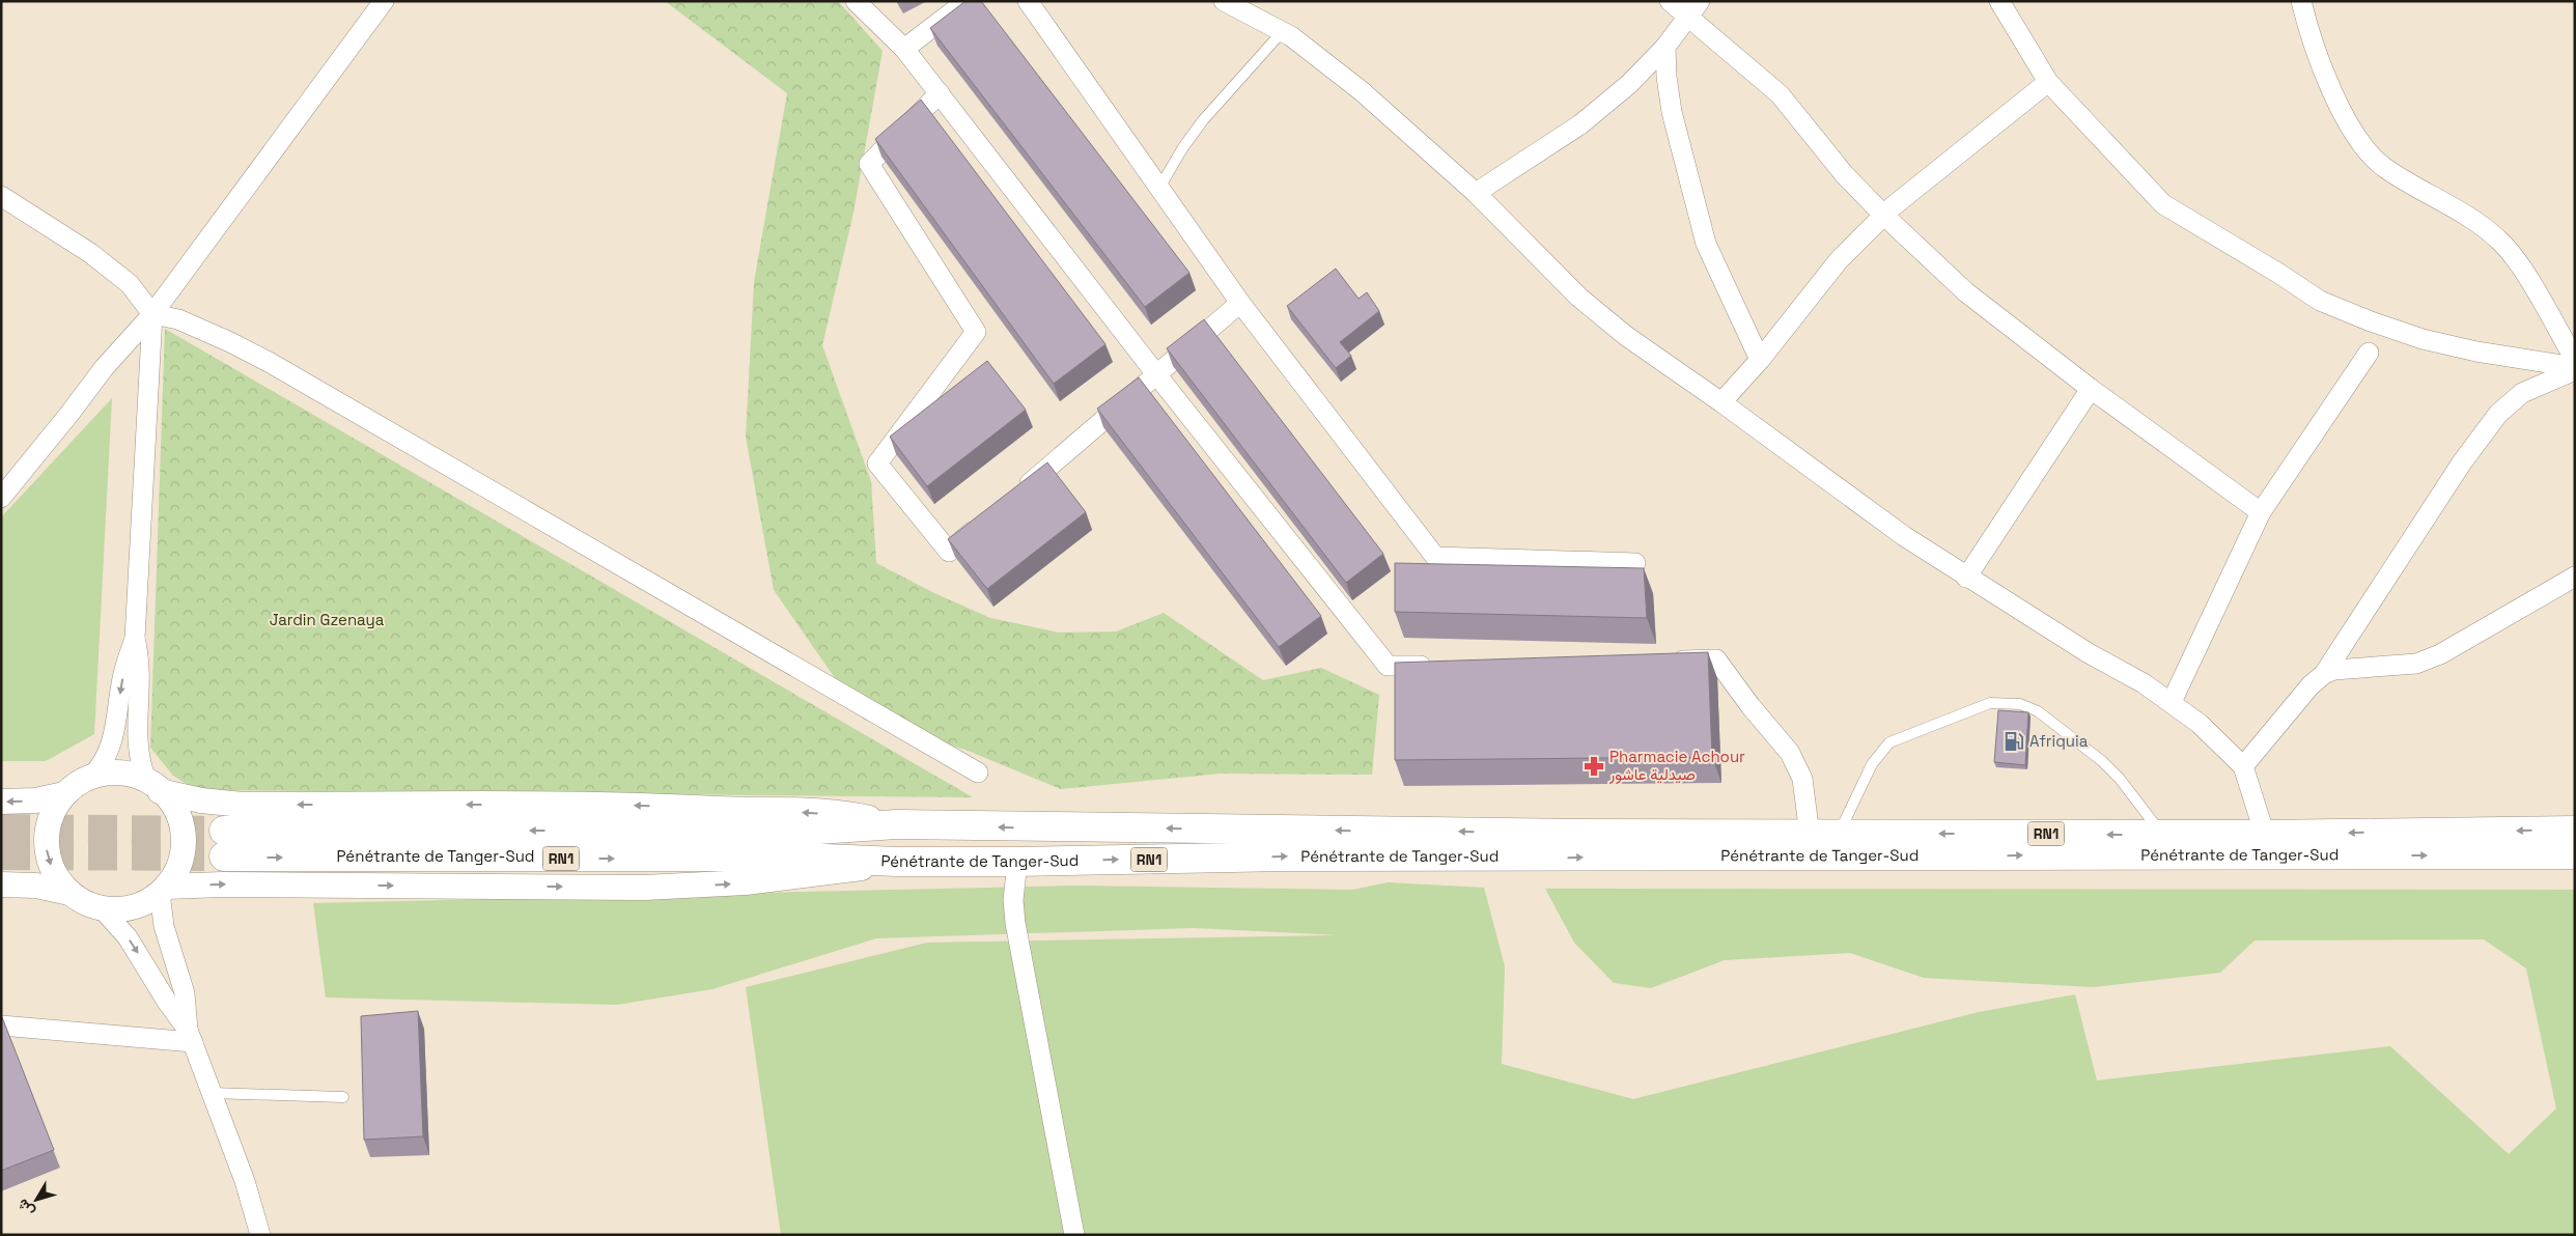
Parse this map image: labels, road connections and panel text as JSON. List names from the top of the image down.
{
  "streets": {
    "highway": ["RN1", "Pénétrante de Tanger-Sud"]
  },
  "parks": ["Jardin Gzenaya"],
  "places": {
    "fuel station": ["Afriquia"],
    "pharmacy": ["Pharmacie Achour صيدلية عاشور"]
  },
  "north": "bottom left"
}
